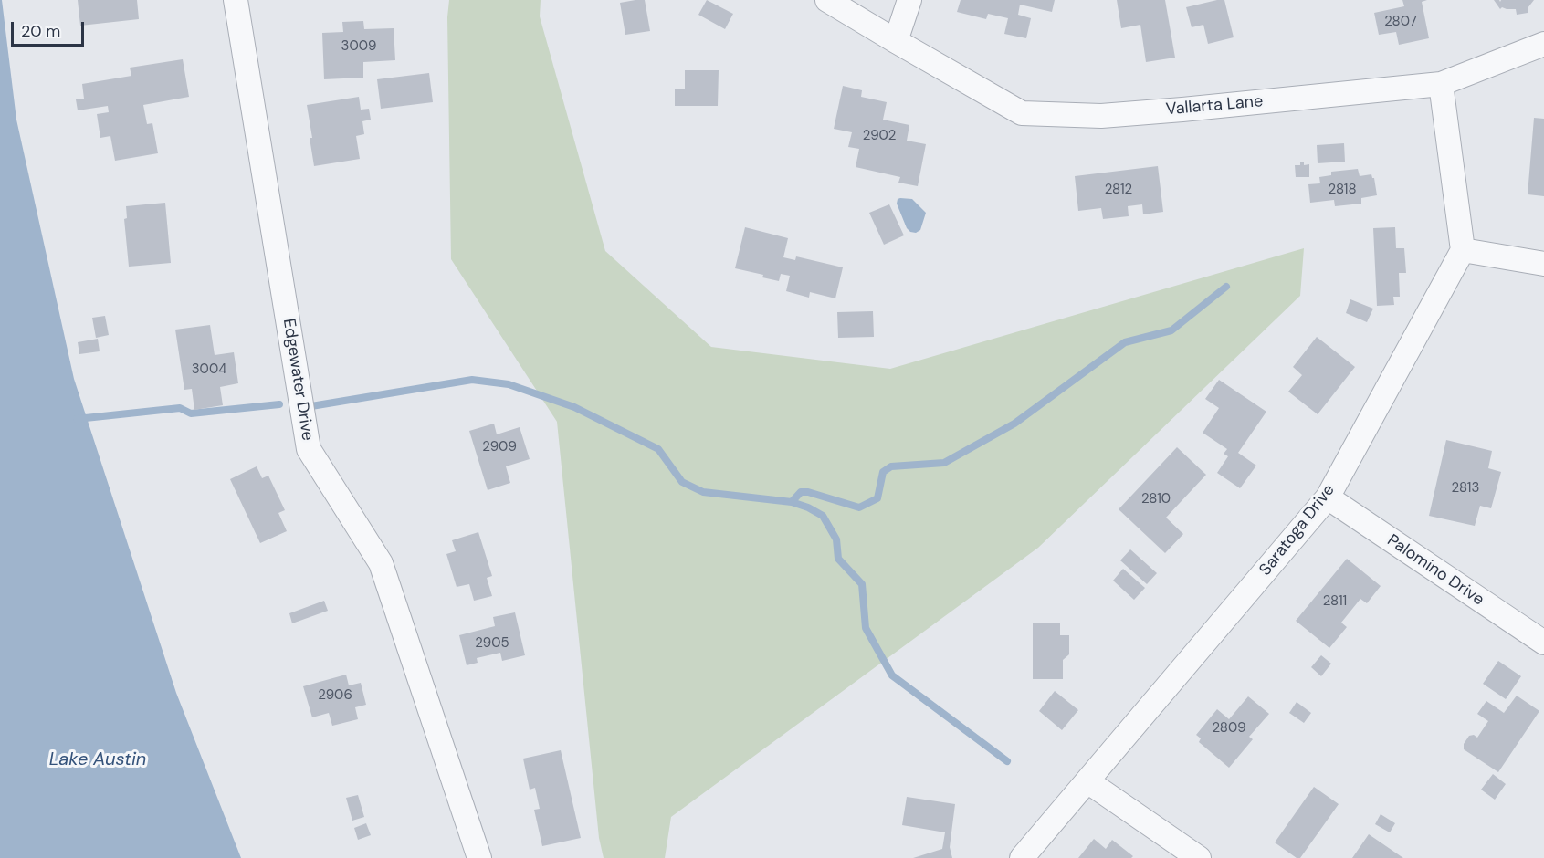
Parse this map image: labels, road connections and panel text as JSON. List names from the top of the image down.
{
  "streets": {
    "street": [
      "Vallarta Lane",
      "Edgewater Drive",
      "Saratoga Drive",
      "Palomino Drive"
    ]
  },
  "crossings": [
    ["Saratoga Drive", "Palomino Drive"]
  ],
  "water": ["Lake Austin"],
  "house_numbers": [
    "2807",
    "3009",
    "2902",
    "2812",
    "2818",
    "3004",
    "2909",
    "2813",
    "2810",
    "2811",
    "2905",
    "2906",
    "2809"
  ],
  "scale_bar": "20 m"
}
